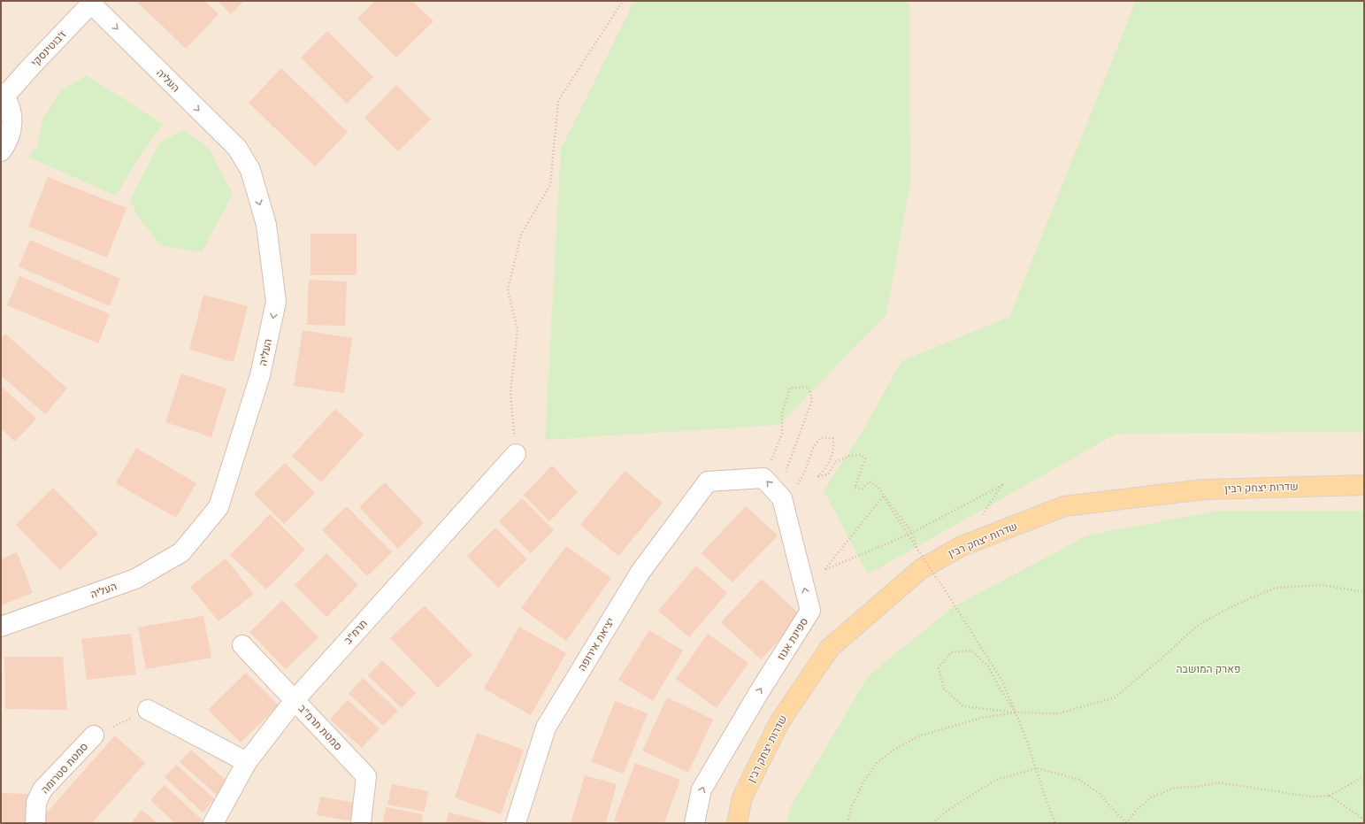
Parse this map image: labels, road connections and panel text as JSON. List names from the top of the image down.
{
  "streets": {
    "main road": ["שדרות יצחק רבין"],
    "street": [
      "ז'בוטינסקי",
      "העליה",
      "תרמ\"ב",
      "ספינת אגוז",
      "יציאת אירופה",
      "סמטת תרמ\"ב",
      "סמטת סטרומה"
    ]
  },
  "crossings": [
    ["ז'בוטינסקי", "העליה"],
    ["תרמ\"ב", "סמטת תרמ\"ב"],
    ["ספינת אגוז", "יציאת אירופה"]
  ],
  "one_way": ["ספינת אגוז"],
  "parks": ["פארק המושבה"]
}
